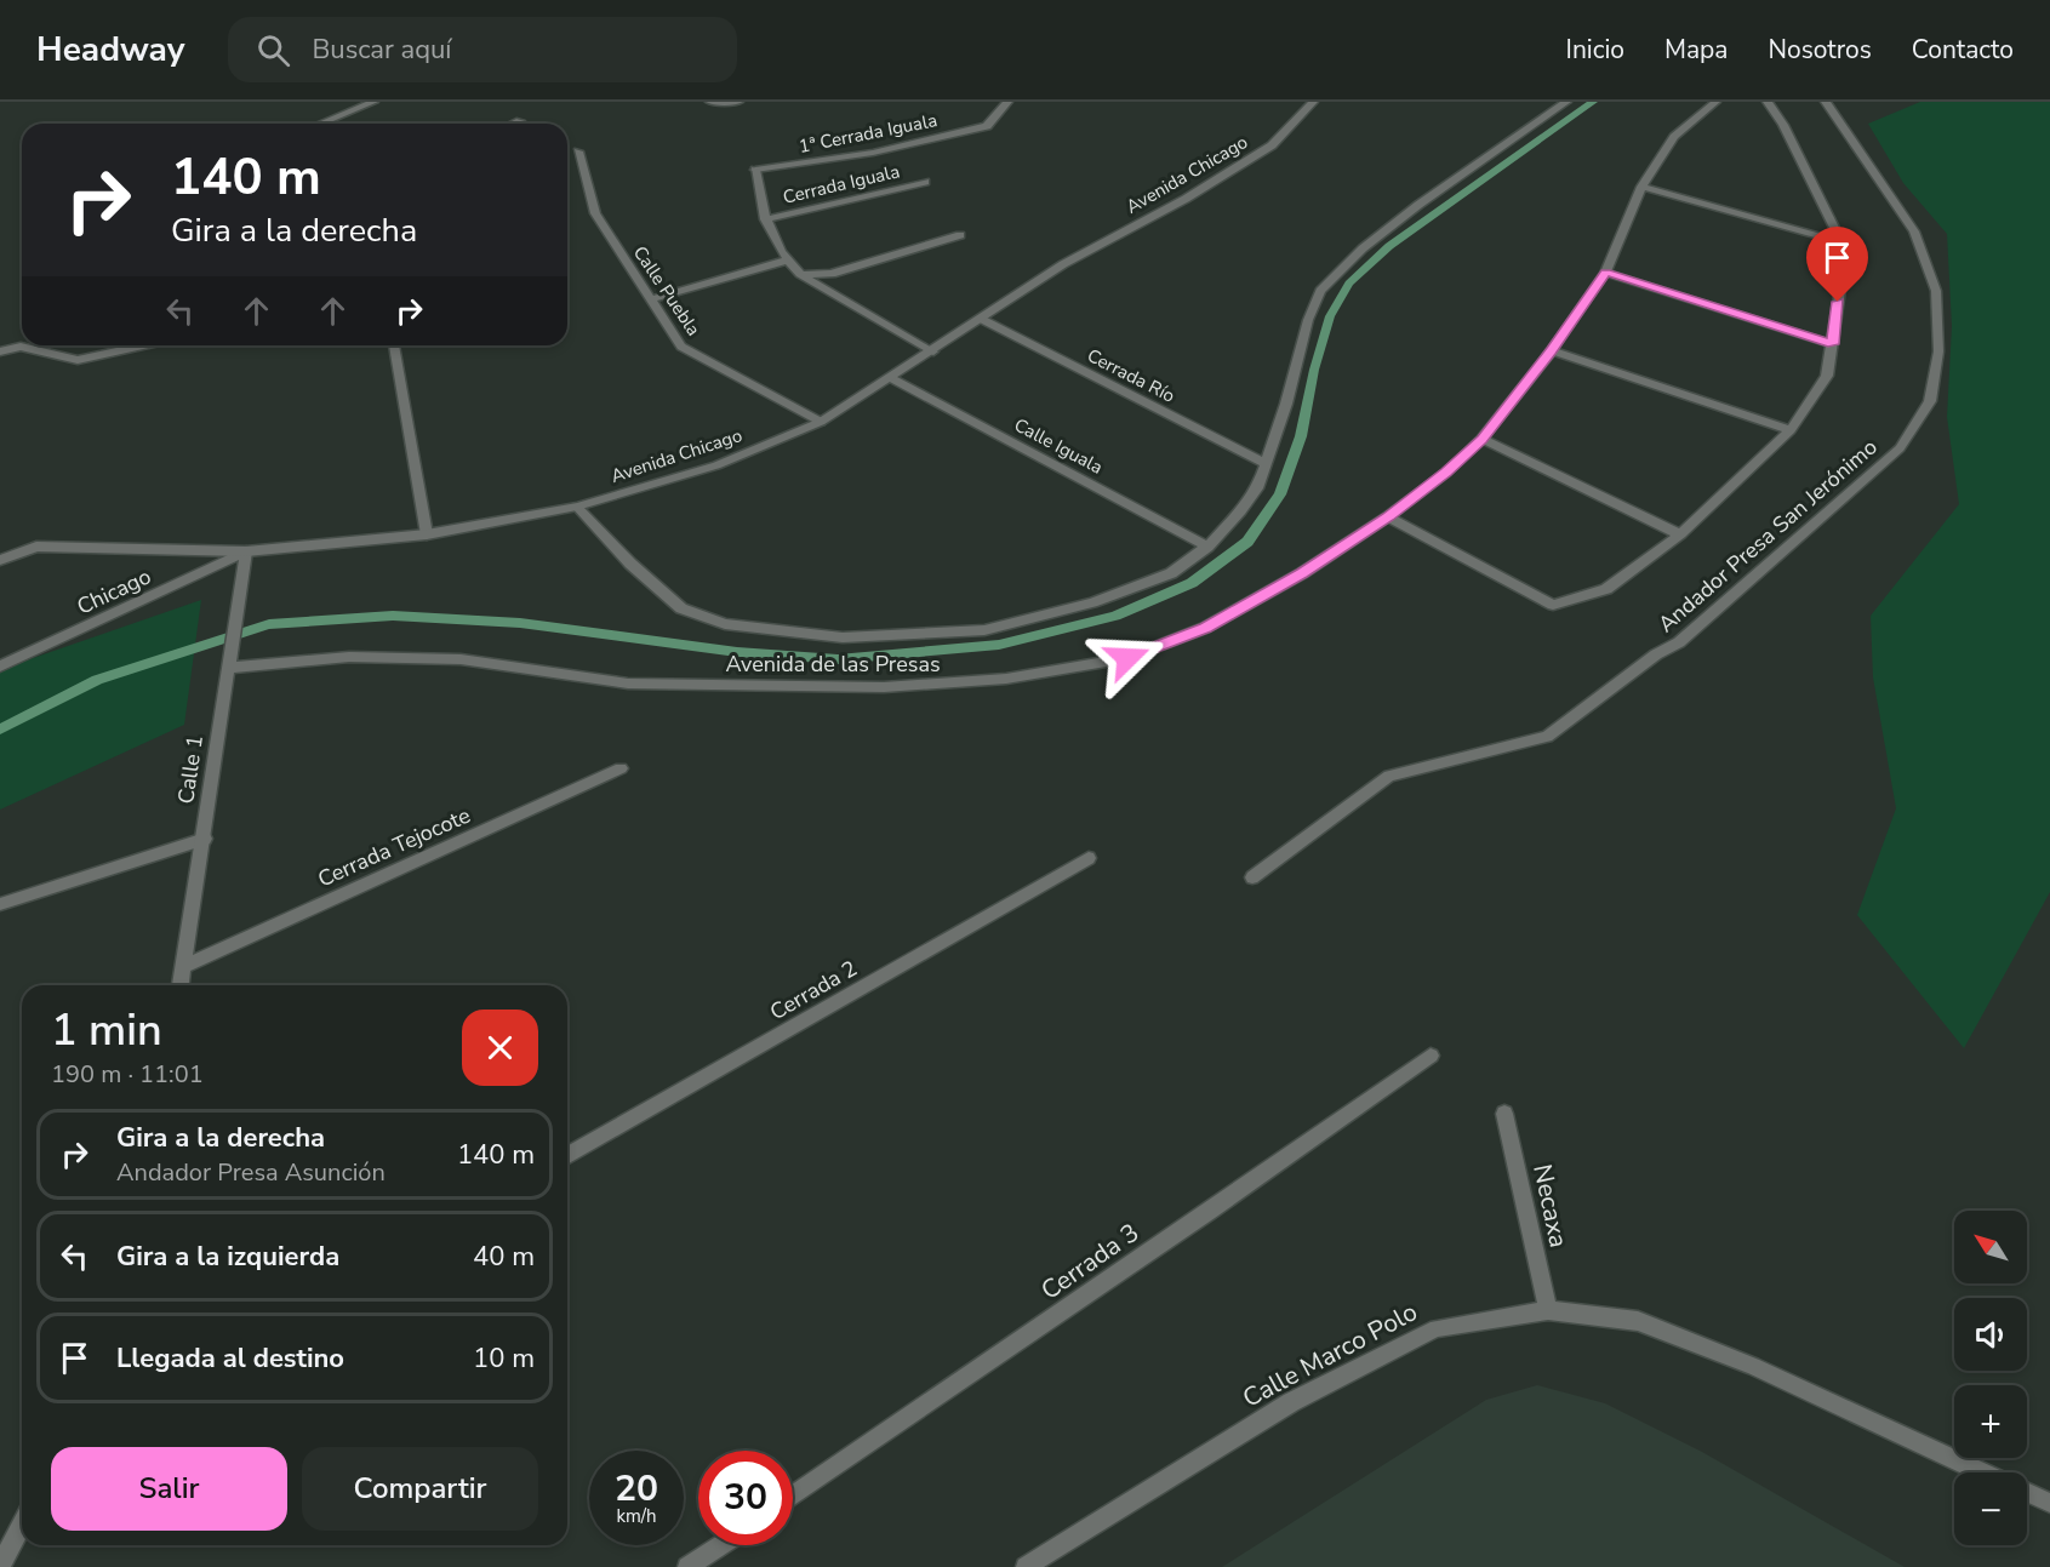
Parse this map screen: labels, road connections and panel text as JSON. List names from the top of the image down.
{
  "streets": {
    "street": [
      "1ª Cerrada Iguala",
      "Avenida Chicago",
      "Cerrada Iguala",
      "Calle Puebla",
      "Cerrada Río",
      "Calle Iguala",
      "Andador Presa San Jerónimo",
      "Chicago",
      "Avenida de las Presas",
      "Calle 1",
      "Cerrada Tejocote",
      "Cerrada 2",
      "Necaxa",
      "Cerrada 3",
      "Calle Marco Polo"
    ]
  },
  "crossings": [
    ["1ª Cerrada Iguala", "Cerrada Iguala"],
    ["Avenida Chicago", "Calle Puebla"],
    ["Avenida Chicago", "Cerrada Río"],
    ["Avenida Chicago", "Calle Iguala"],
    ["Avenida Chicago", "Chicago"],
    ["Avenida Chicago", "Calle 1"],
    ["Chicago", "Calle 1"],
    ["Avenida de las Presas", "Calle 1"],
    ["Calle 1", "Cerrada Tejocote"],
    ["Necaxa", "Calle Marco Polo"]
  ],
  "north": "top left",
  "page": {
    "header": "Headway",
    "search": "Buscar aquí",
    "nav": [
      "Inicio",
      "Mapa",
      "Nosotros",
      "Contacto"
    ],
    "turn": ["140 m", "Gira a la derecha"],
    "heading": ["1 min", "190 m · 11:01"],
    "list": [
      {
        "name": "Gira a la derecha",
        "note": "Andador Presa Asunción",
        "value": "140 m"
      },
      {
        "name": "Gira a la izquierda",
        "value": "40 m"
      },
      {
        "name": "Llegada al destino",
        "value": "10 m"
      }
    ],
    "map_buttons": ["+", "−"],
    "buttons": ["Salir", "Compartir"],
    "speed": "20 km/h",
    "limit": "30"
  }
}
